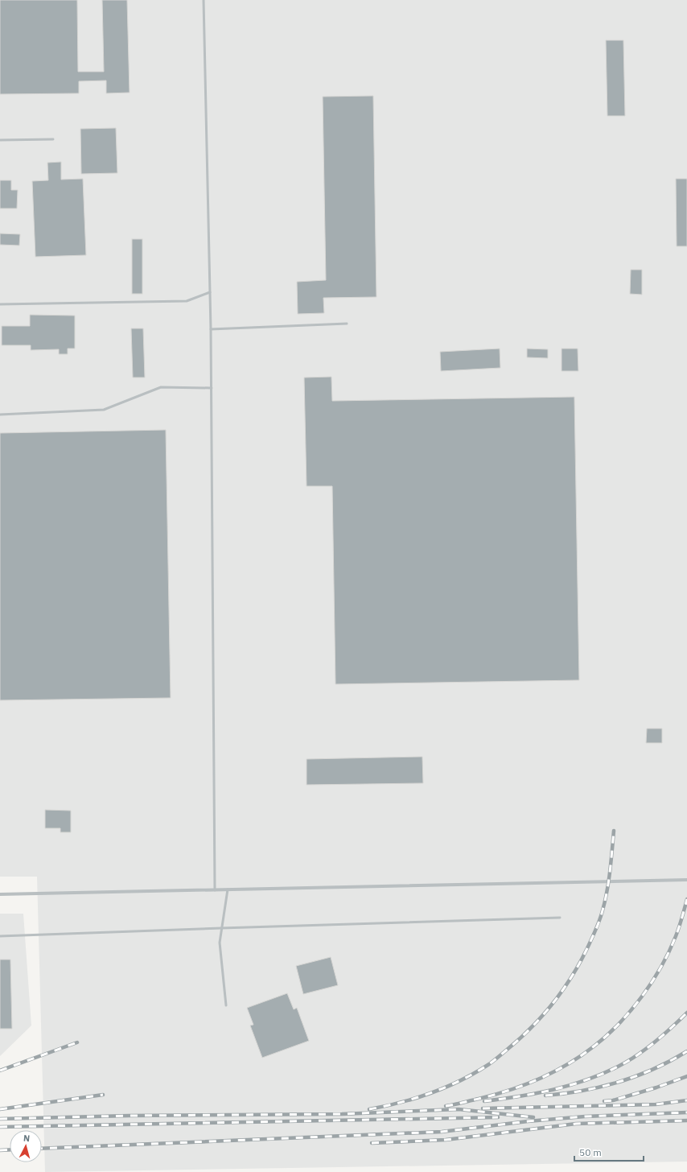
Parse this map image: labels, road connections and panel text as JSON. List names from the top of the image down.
{
  "scale_bar": "50 m",
  "north": "top"
}
